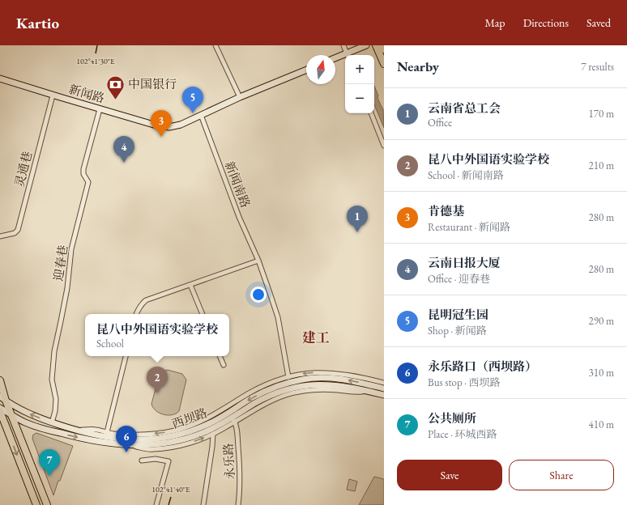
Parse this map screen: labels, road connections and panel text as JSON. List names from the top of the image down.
{
  "streets": {
    "main road": ["新闻路", "西坝路"],
    "street": [
      "灵通巷",
      "新闻南路",
      "迎春巷",
      "永乐路"
    ]
  },
  "crossings": [
    ["新闻路", "灵通巷"],
    ["新闻路", "新闻南路"],
    ["新闻路", "迎春巷"],
    ["迎春巷", "西坝路"],
    ["西坝路", "永乐路"]
  ],
  "districts": ["建工"],
  "places": {
    "bank": ["中国银行"]
  },
  "north": "top",
  "page": {
    "header": "Kartio",
    "nav": ["Map", "Directions", "Saved"],
    "heading": ["Nearby", "7 results"],
    "map_buttons": ["+", "−"],
    "pins": [
      "5",
      "3",
      "4",
      "1",
      "2",
      "6",
      "7"
    ],
    "list": [
      {
        "mark": "1",
        "name": "云南省总工会",
        "note": "Office",
        "value": "170 m"
      },
      {
        "mark": "2",
        "name": "昆八中外国语实验学校",
        "note": "School · 新闻南路",
        "value": "210 m"
      },
      {
        "mark": "3",
        "name": "肯德基",
        "note": "Restaurant · 新闻路",
        "value": "280 m"
      },
      {
        "mark": "4",
        "name": "云南日报大厦",
        "note": "Office · 迎春巷",
        "value": "280 m"
      },
      {
        "mark": "5",
        "name": "昆明冠生园",
        "note": "Shop · 新闻路",
        "value": "290 m"
      },
      {
        "mark": "6",
        "name": "永乐路口（西坝路）",
        "note": "Bus stop · 西坝路",
        "value": "310 m"
      },
      {
        "mark": "7",
        "name": "公共厕所",
        "note": "Place · 环城西路",
        "value": "410 m"
      }
    ],
    "popup": ["昆八中外国语实验学校", "School"],
    "buttons": ["Save", "Share"]
  },
  "coordinates": ["102°41'30\"E", "102°41'40\"E"]
}
